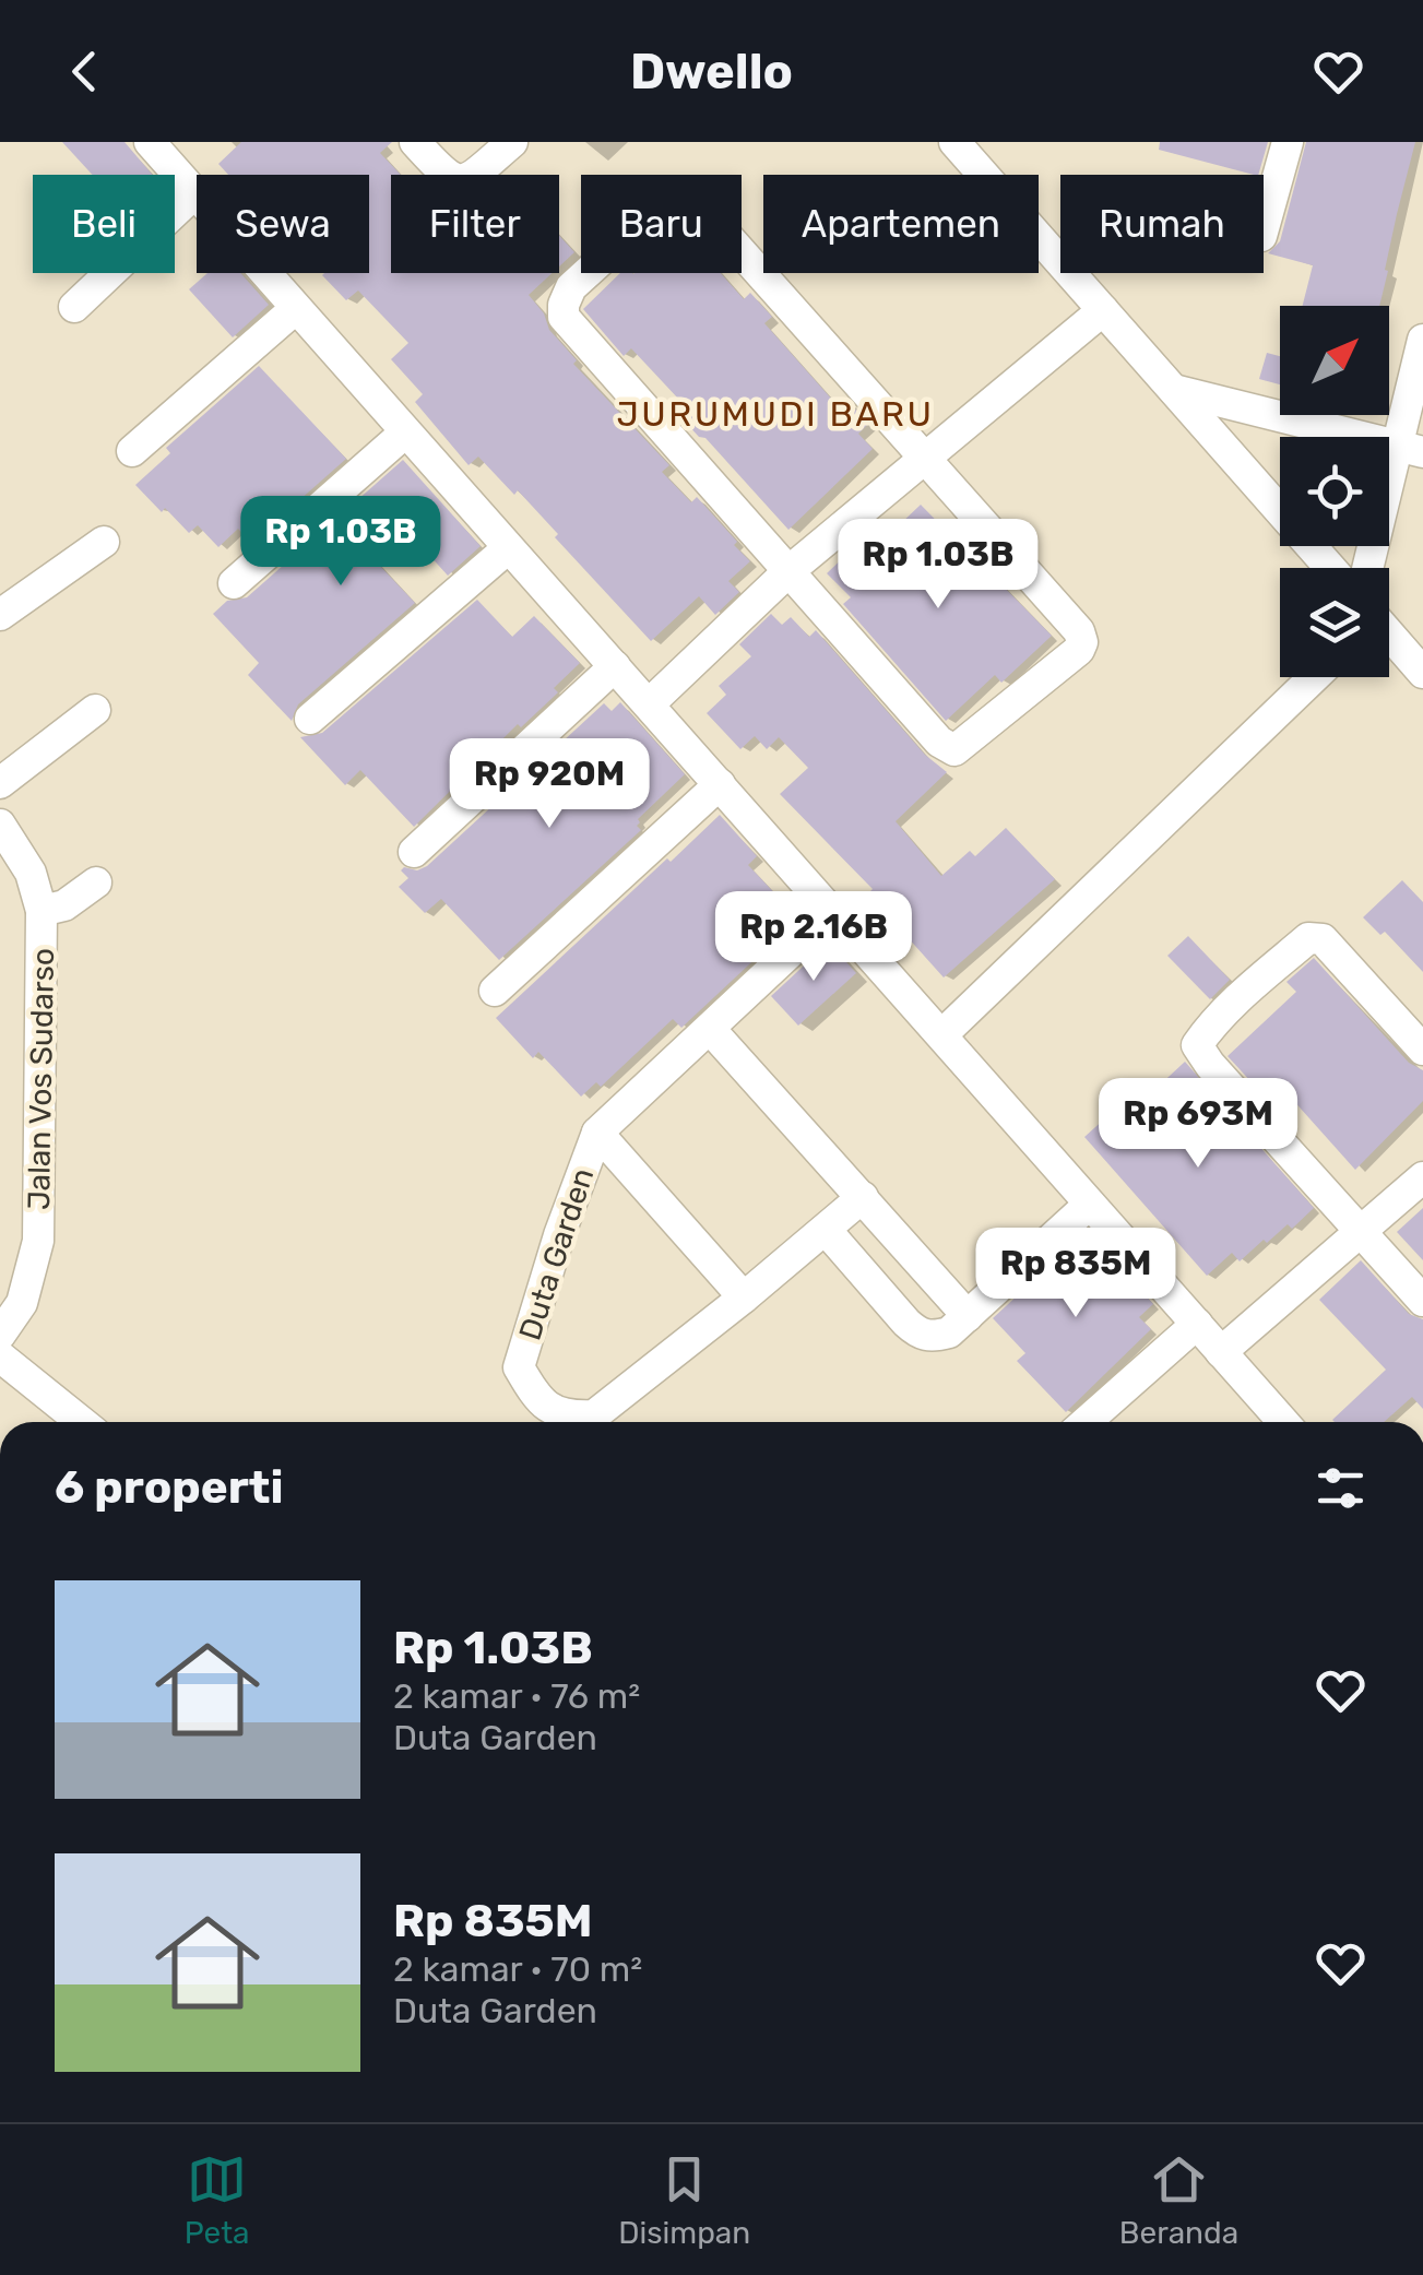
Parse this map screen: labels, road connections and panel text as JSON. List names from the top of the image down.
{
  "streets": {
    "street": ["Jalan Vos Sudarso", "Duta Garden"]
  },
  "districts": ["JURUMUDI BARU"],
  "north": "top right",
  "page": {
    "header": "Dwello",
    "chip": [
      "Beli",
      "Sewa",
      "Filter",
      "Baru",
      "Apartemen",
      "Rumah"
    ],
    "price": [
      "Rp 1.03B",
      "Rp 1.03B",
      "Rp 920M",
      "Rp 2.16B",
      "Rp 693M",
      "Rp 835M"
    ],
    "heading": "6 properti",
    "list": [
      {
        "name": "Rp 1.03B",
        "note": "2 kamar · 76 m² · Duta Garden"
      },
      {
        "name": "Rp 835M",
        "note": "2 kamar · 70 m² · Duta Garden"
      }
    ],
    "tabs": ["Peta", "Disimpan", "Beranda"]
  }
}
